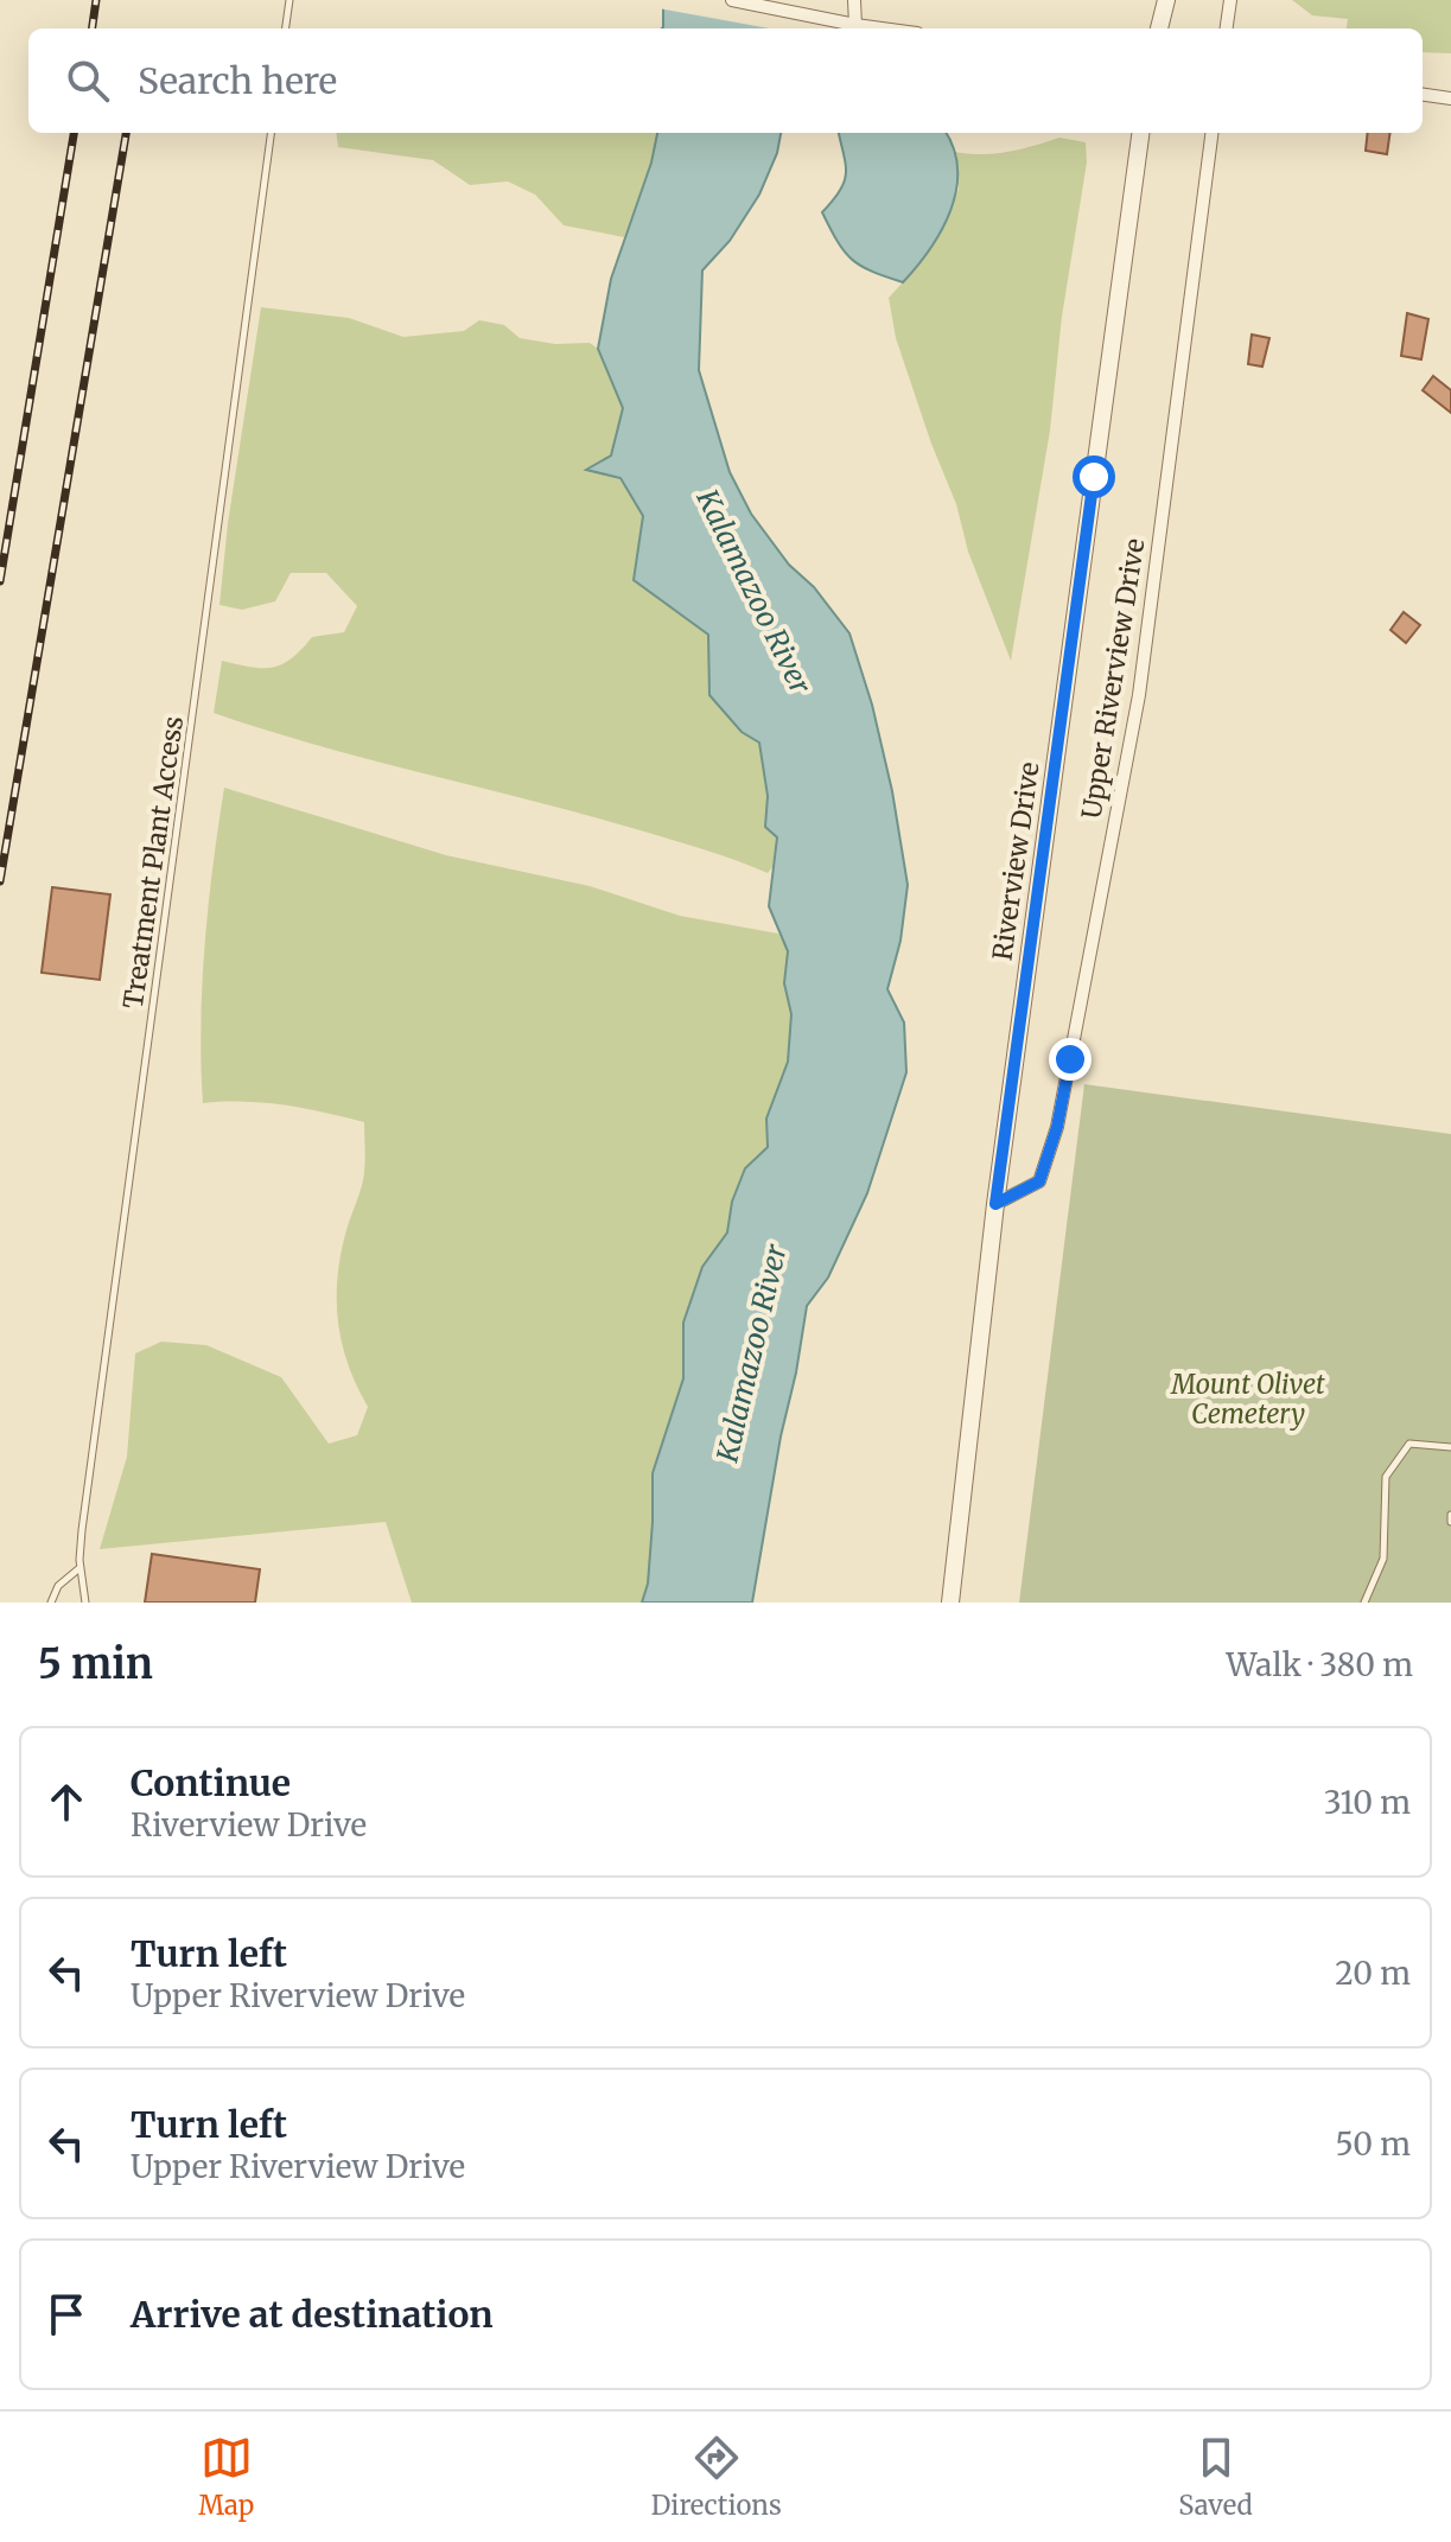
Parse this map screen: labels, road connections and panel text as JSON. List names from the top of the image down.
{
  "streets": {
    "street": ["Upper Riverview Drive", "Riverview Drive"],
    "lane": ["Treatment Plant Access"]
  },
  "crossings": [
    ["Upper Riverview Drive", "Riverview Drive"]
  ],
  "water": ["Kalamazoo River"],
  "parks": ["Mount Olivet Cemetery"],
  "page": {
    "search": "Search here",
    "heading": ["5 min", "Walk · 380 m"],
    "list": [
      ["Continue", "Riverview Drive", "310 m"],
      ["Turn left", "Upper Riverview Drive", "20 m"],
      ["Turn left", "Upper Riverview Drive", "50 m"],
      "Arrive at destination"
    ],
    "nav": ["Map", "Directions", "Saved"]
  }
}
